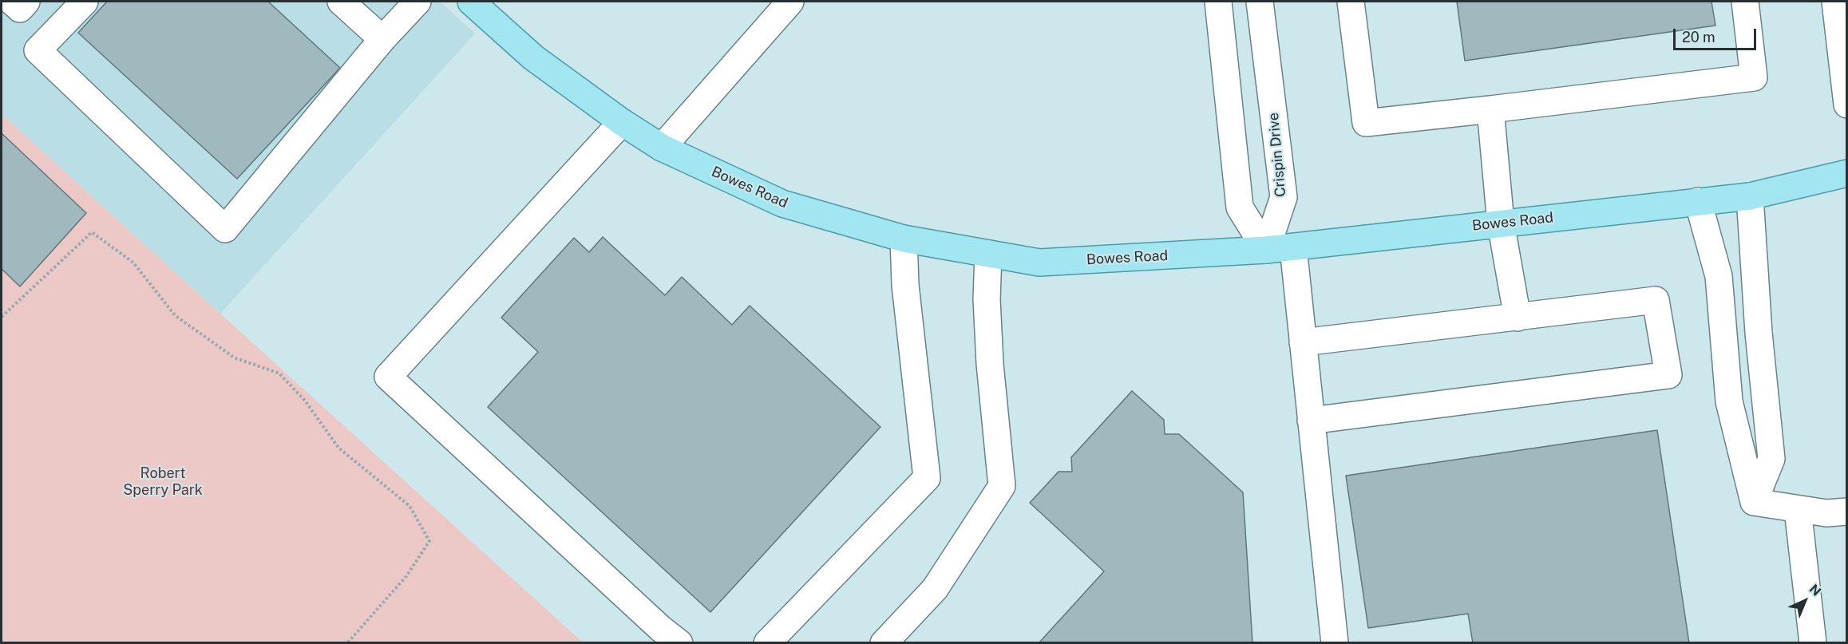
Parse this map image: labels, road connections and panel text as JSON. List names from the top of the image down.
{
  "streets": {
    "main road": ["Bowes Road"],
    "lane": ["Crispin Drive"]
  },
  "crossings": [
    ["Crispin Drive", "Bowes Road"]
  ],
  "parks": ["Robert Sperry Park"],
  "scale_bar": "20 m",
  "north": "top right"
}
